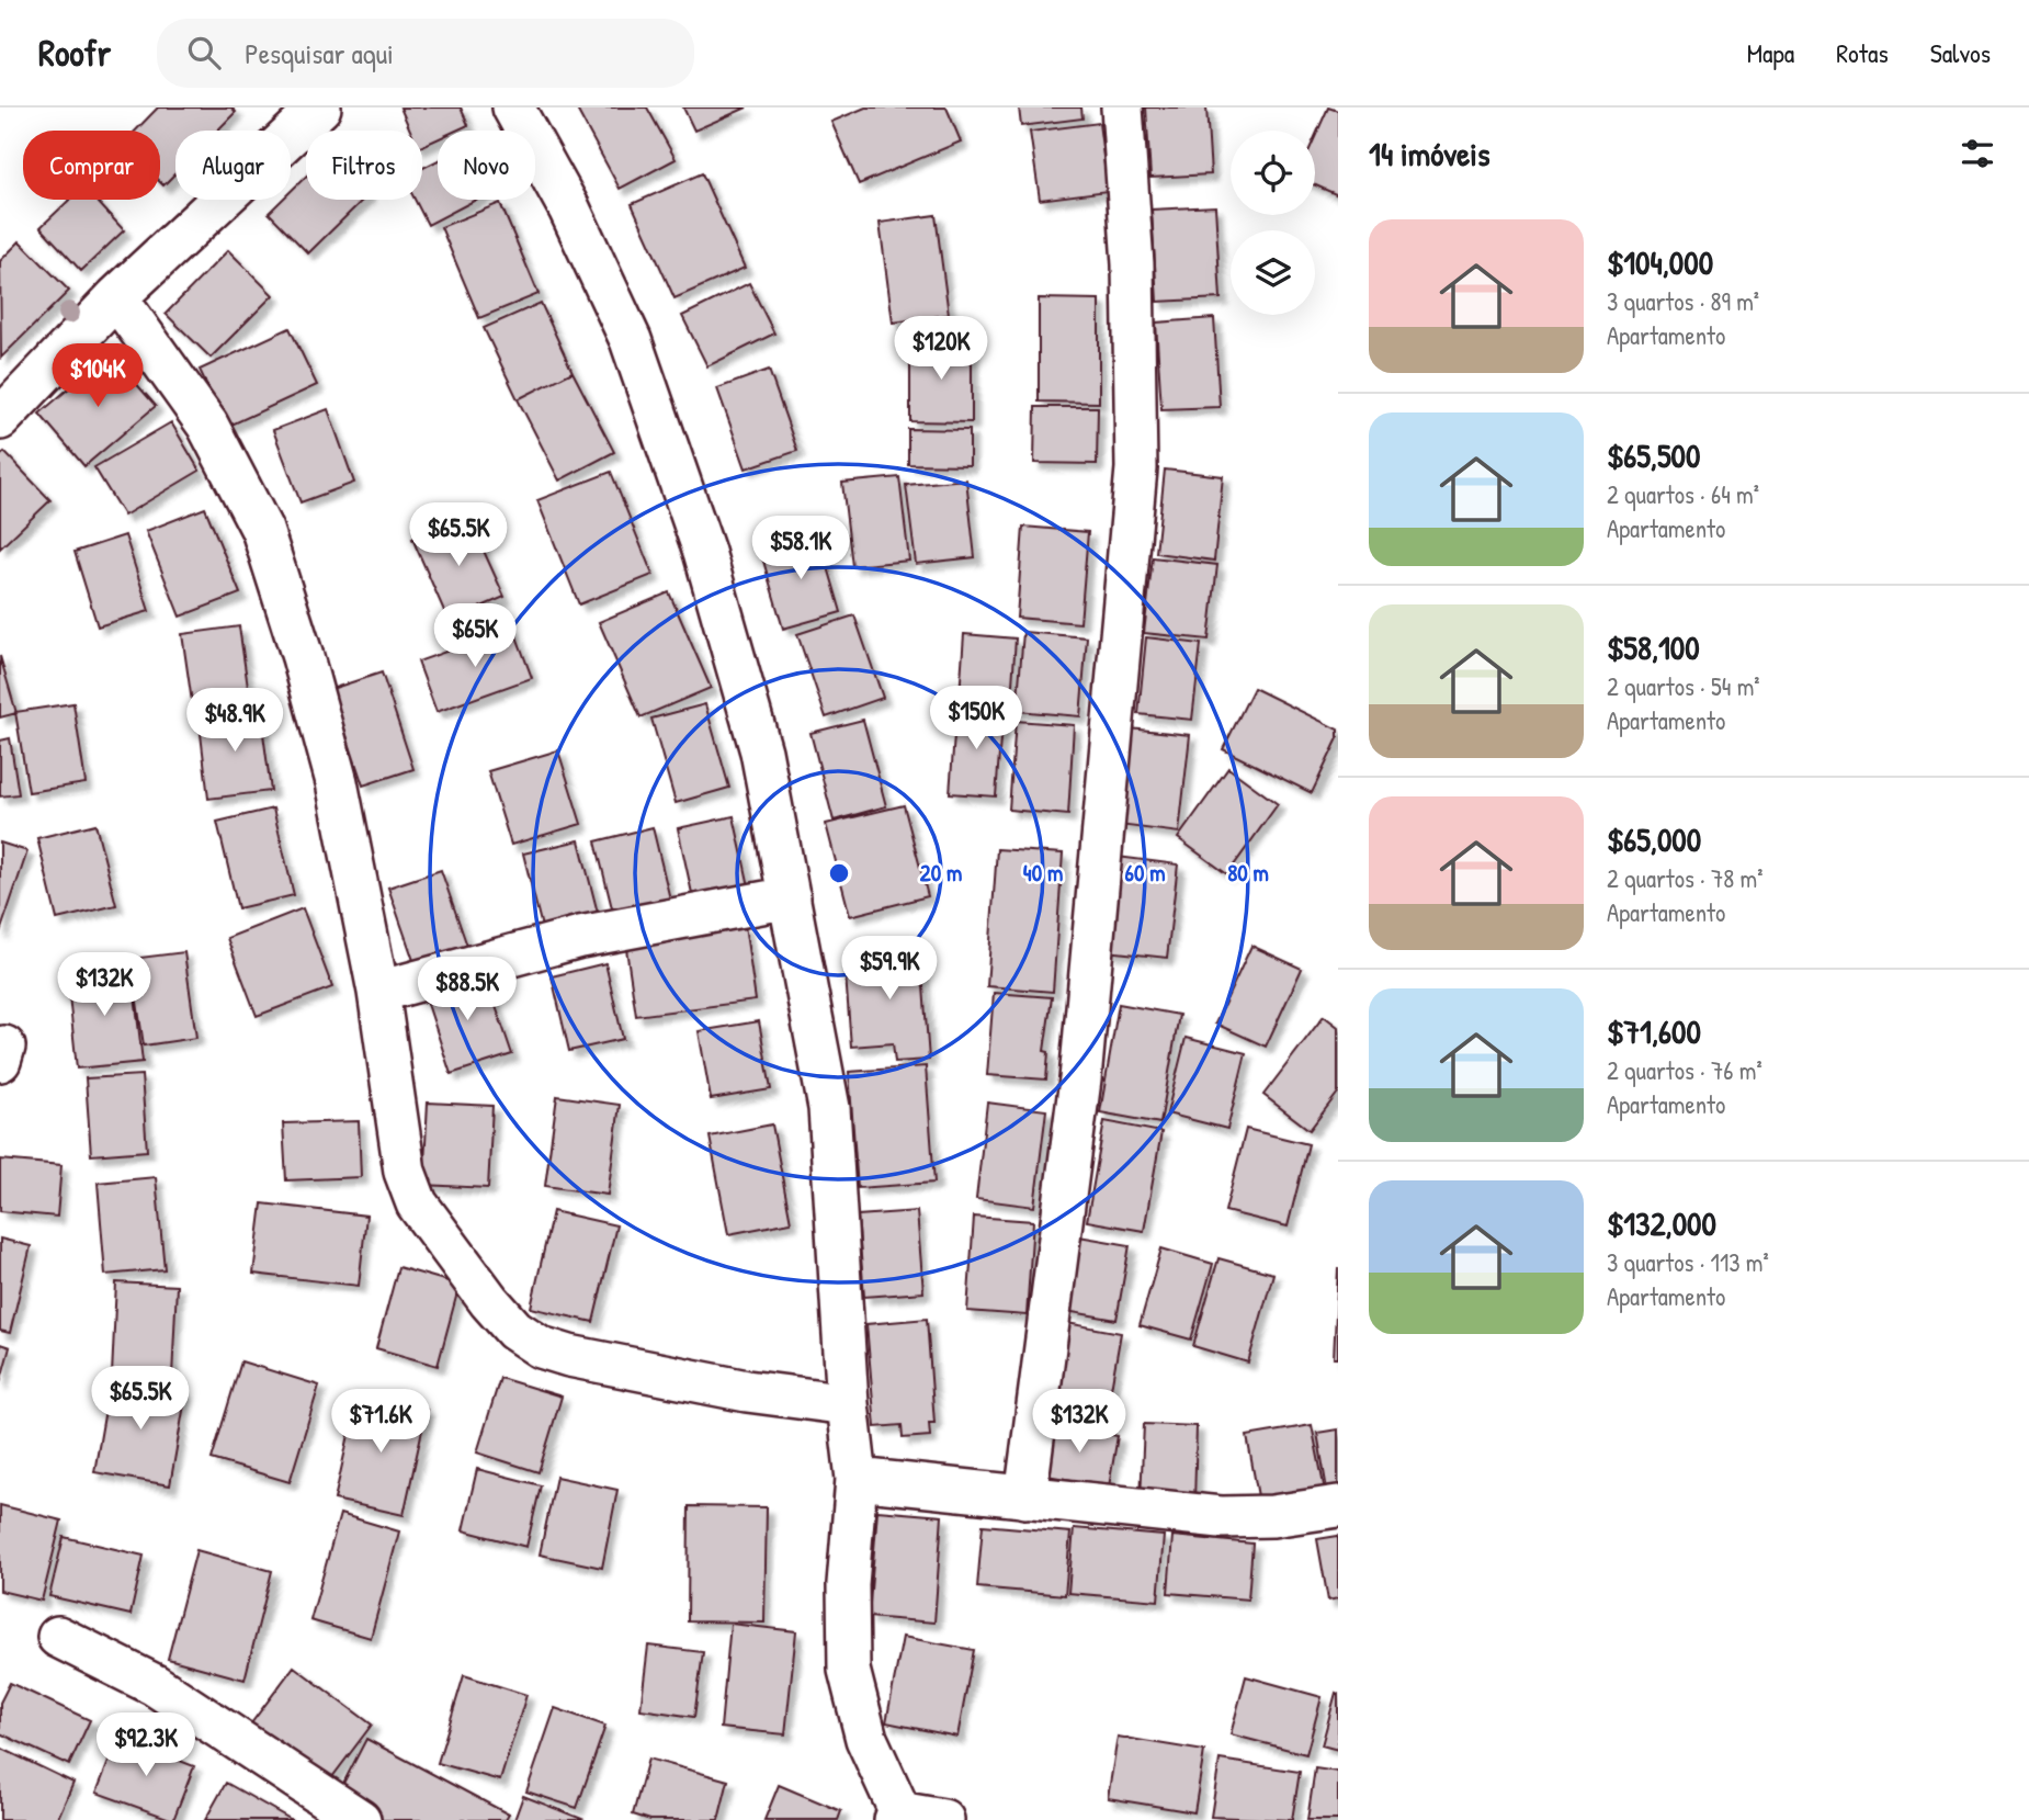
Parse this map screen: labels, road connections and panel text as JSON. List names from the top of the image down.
{
  "page": {
    "header": "Roofr",
    "search": "Pesquisar aqui",
    "nav": ["Mapa", "Rotas", "Salvos"],
    "heading": "14 imóveis",
    "chip": [
      "Comprar",
      "Alugar",
      "Filtros",
      "Novo"
    ],
    "list": [
      {
        "name": "$104,000",
        "note": "3 quartos · 89 m² · Apartamento"
      },
      {
        "name": "$65,500",
        "note": "2 quartos · 64 m² · Apartamento"
      },
      {
        "name": "$58,100",
        "note": "2 quartos · 54 m² · Apartamento"
      },
      {
        "name": "$65,000",
        "note": "2 quartos · 78 m² · Apartamento"
      },
      {
        "name": "$71,600",
        "note": "2 quartos · 76 m² · Apartamento"
      },
      {
        "name": "$132,000",
        "note": "3 quartos · 113 m² · Apartamento"
      }
    ],
    "price": [
      "$120K",
      "$104K",
      "$65.5K",
      "$58.1K",
      "$65K",
      "$150K",
      "$48.9K",
      "$59.9K",
      "$132K",
      "$88.5K",
      "$65.5K",
      "$71.6K",
      "$132K",
      "$92.3K"
    ]
  },
  "rings": [
    "20 m",
    "40 m",
    "60 m",
    "80 m"
  ]
}
